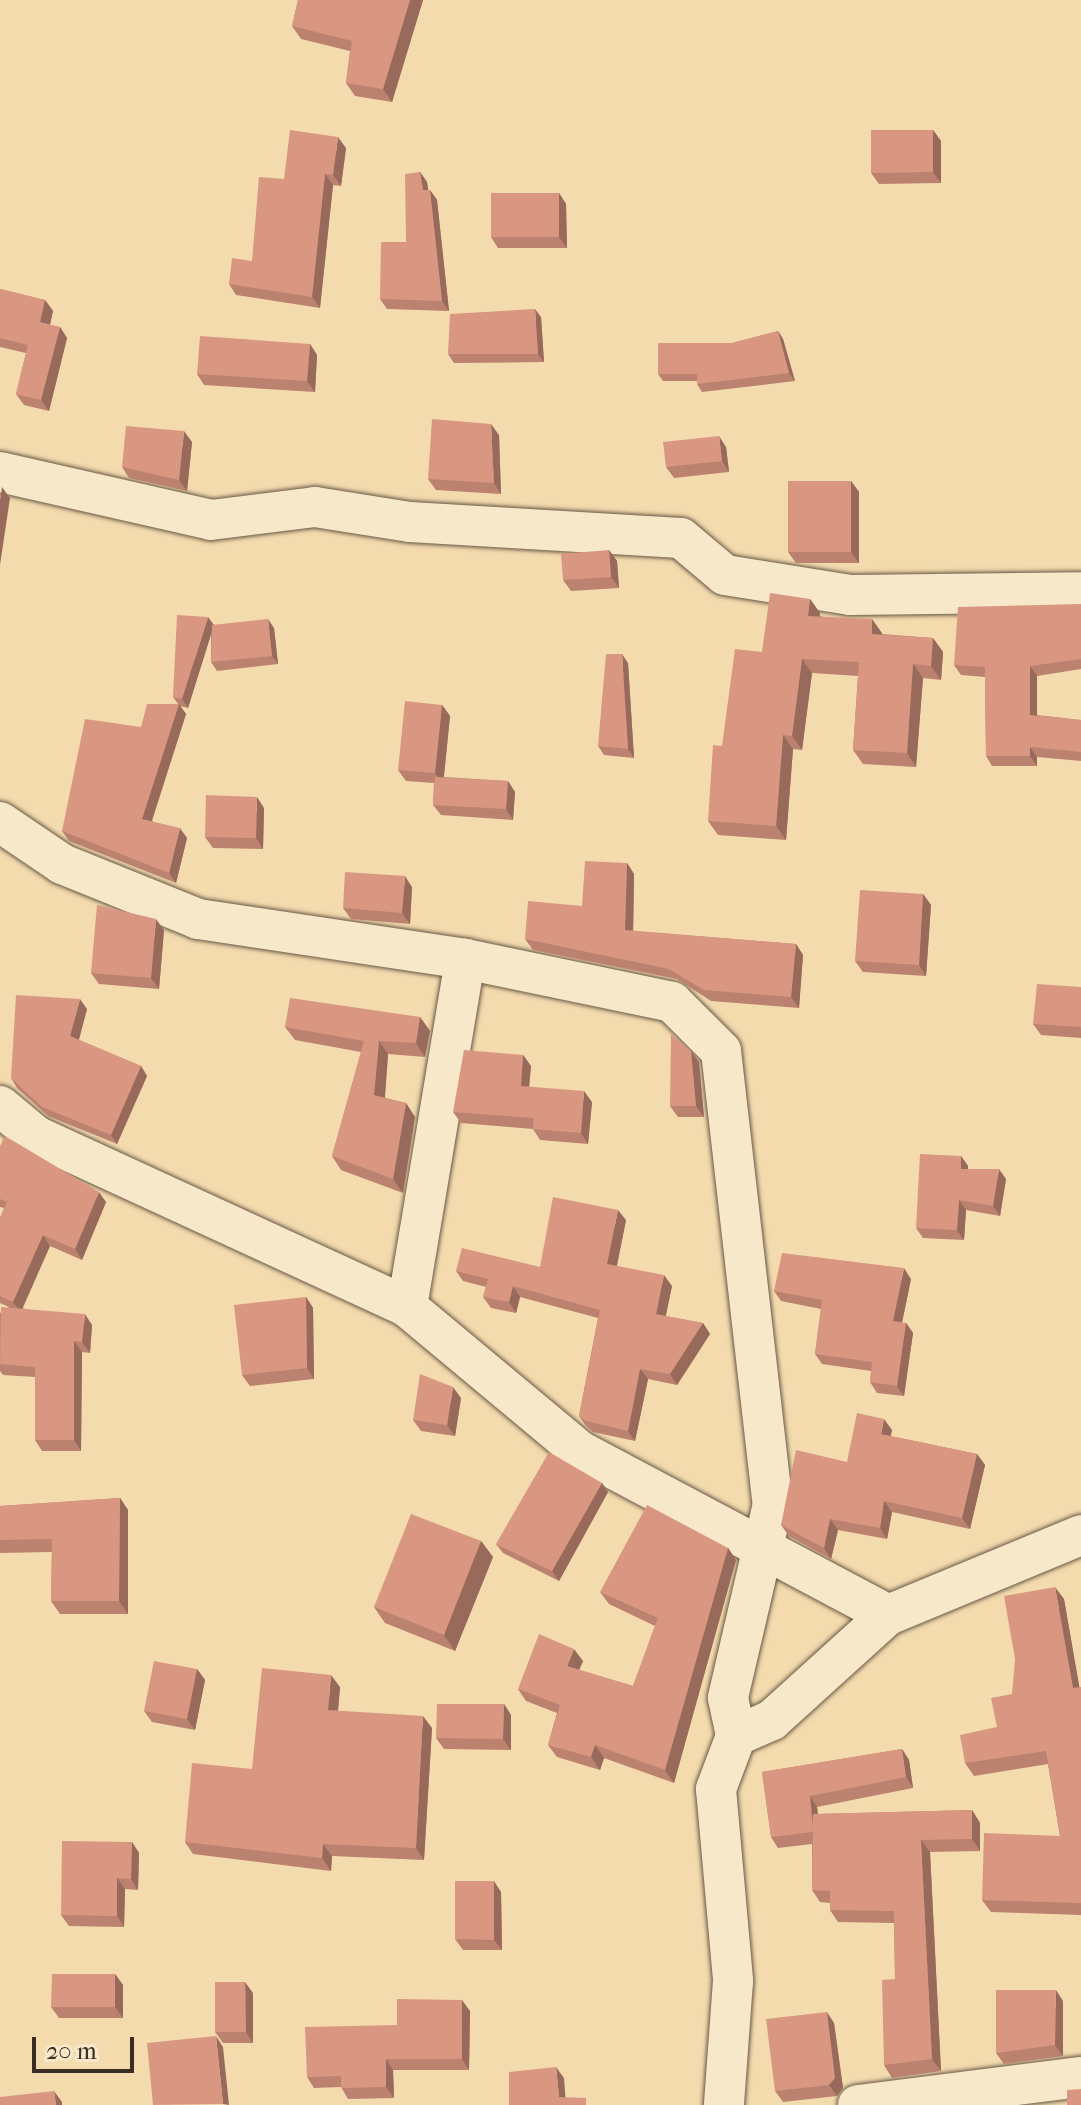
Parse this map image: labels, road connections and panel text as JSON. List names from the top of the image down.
{
  "scale_bar": "20 m"
}
